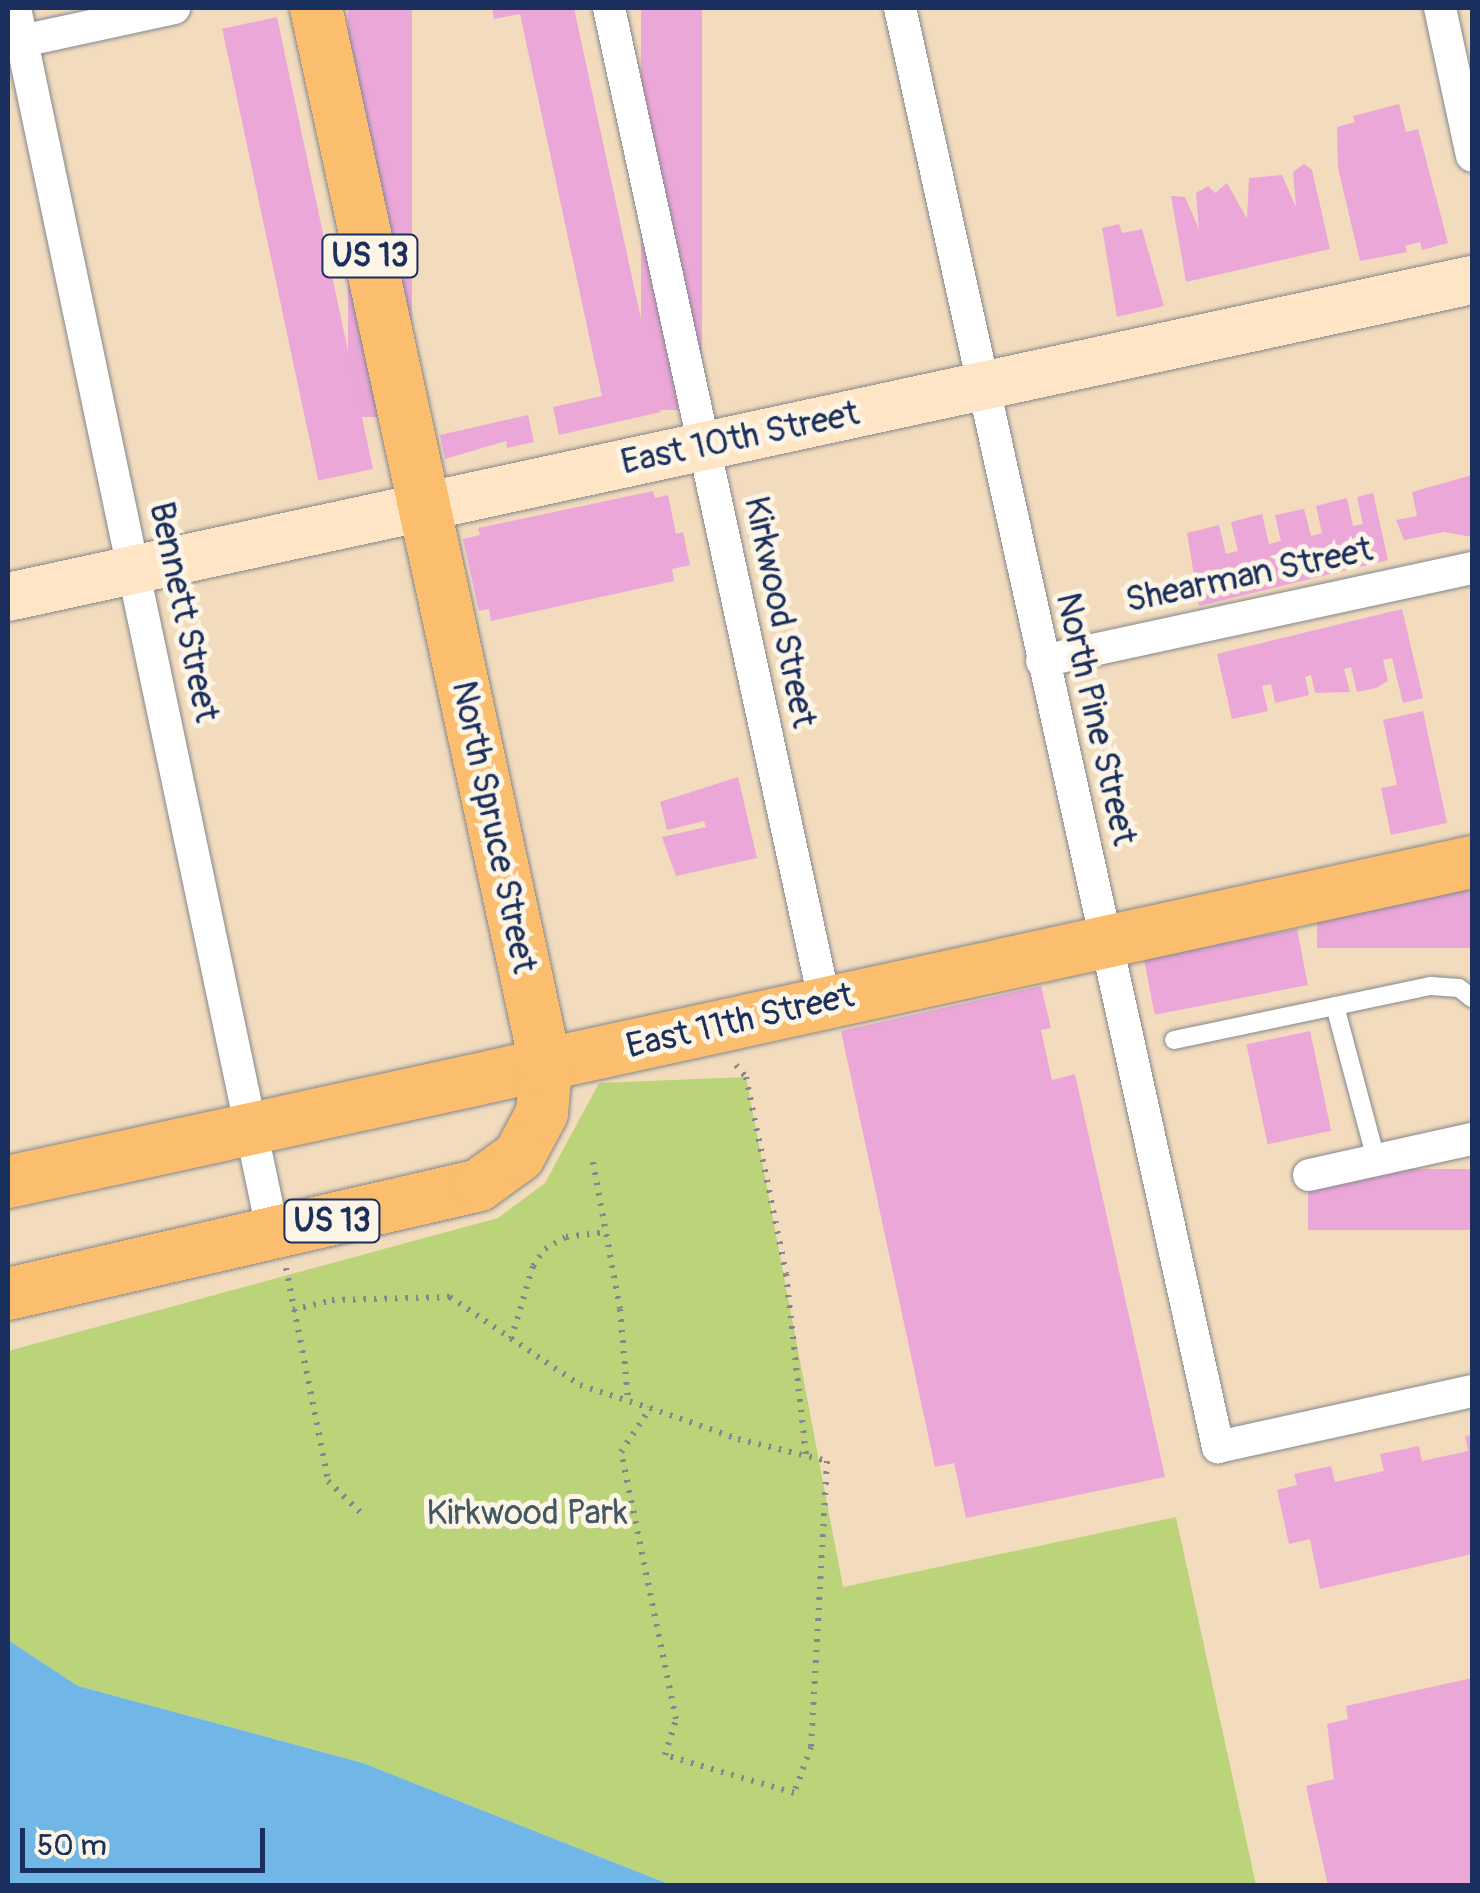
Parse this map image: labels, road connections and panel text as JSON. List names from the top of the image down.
{
  "streets": {
    "main road": ["US 13", "North Spruce Street", "East 11th Street"],
    "street": [
      "East 10th Street",
      "Shearman Street",
      "Bennett Street",
      "Kirkwood Street",
      "North Pine Street"
    ]
  },
  "crossings": [
    ["East 10th Street", "Bennett Street"],
    ["East 10th Street", "Kirkwood Street"],
    ["East 10th Street", "North Pine Street"],
    ["East 10th Street", "North Spruce Street"],
    ["Shearman Street", "North Pine Street"],
    ["Bennett Street", "North Spruce Street"],
    ["Bennett Street", "East 11th Street"],
    ["Kirkwood Street", "East 11th Street"],
    ["North Pine Street", "East 11th Street"],
    ["North Spruce Street", "East 11th Street"]
  ],
  "parks": ["Kirkwood Park"],
  "scale_bar": "50 m"
}
